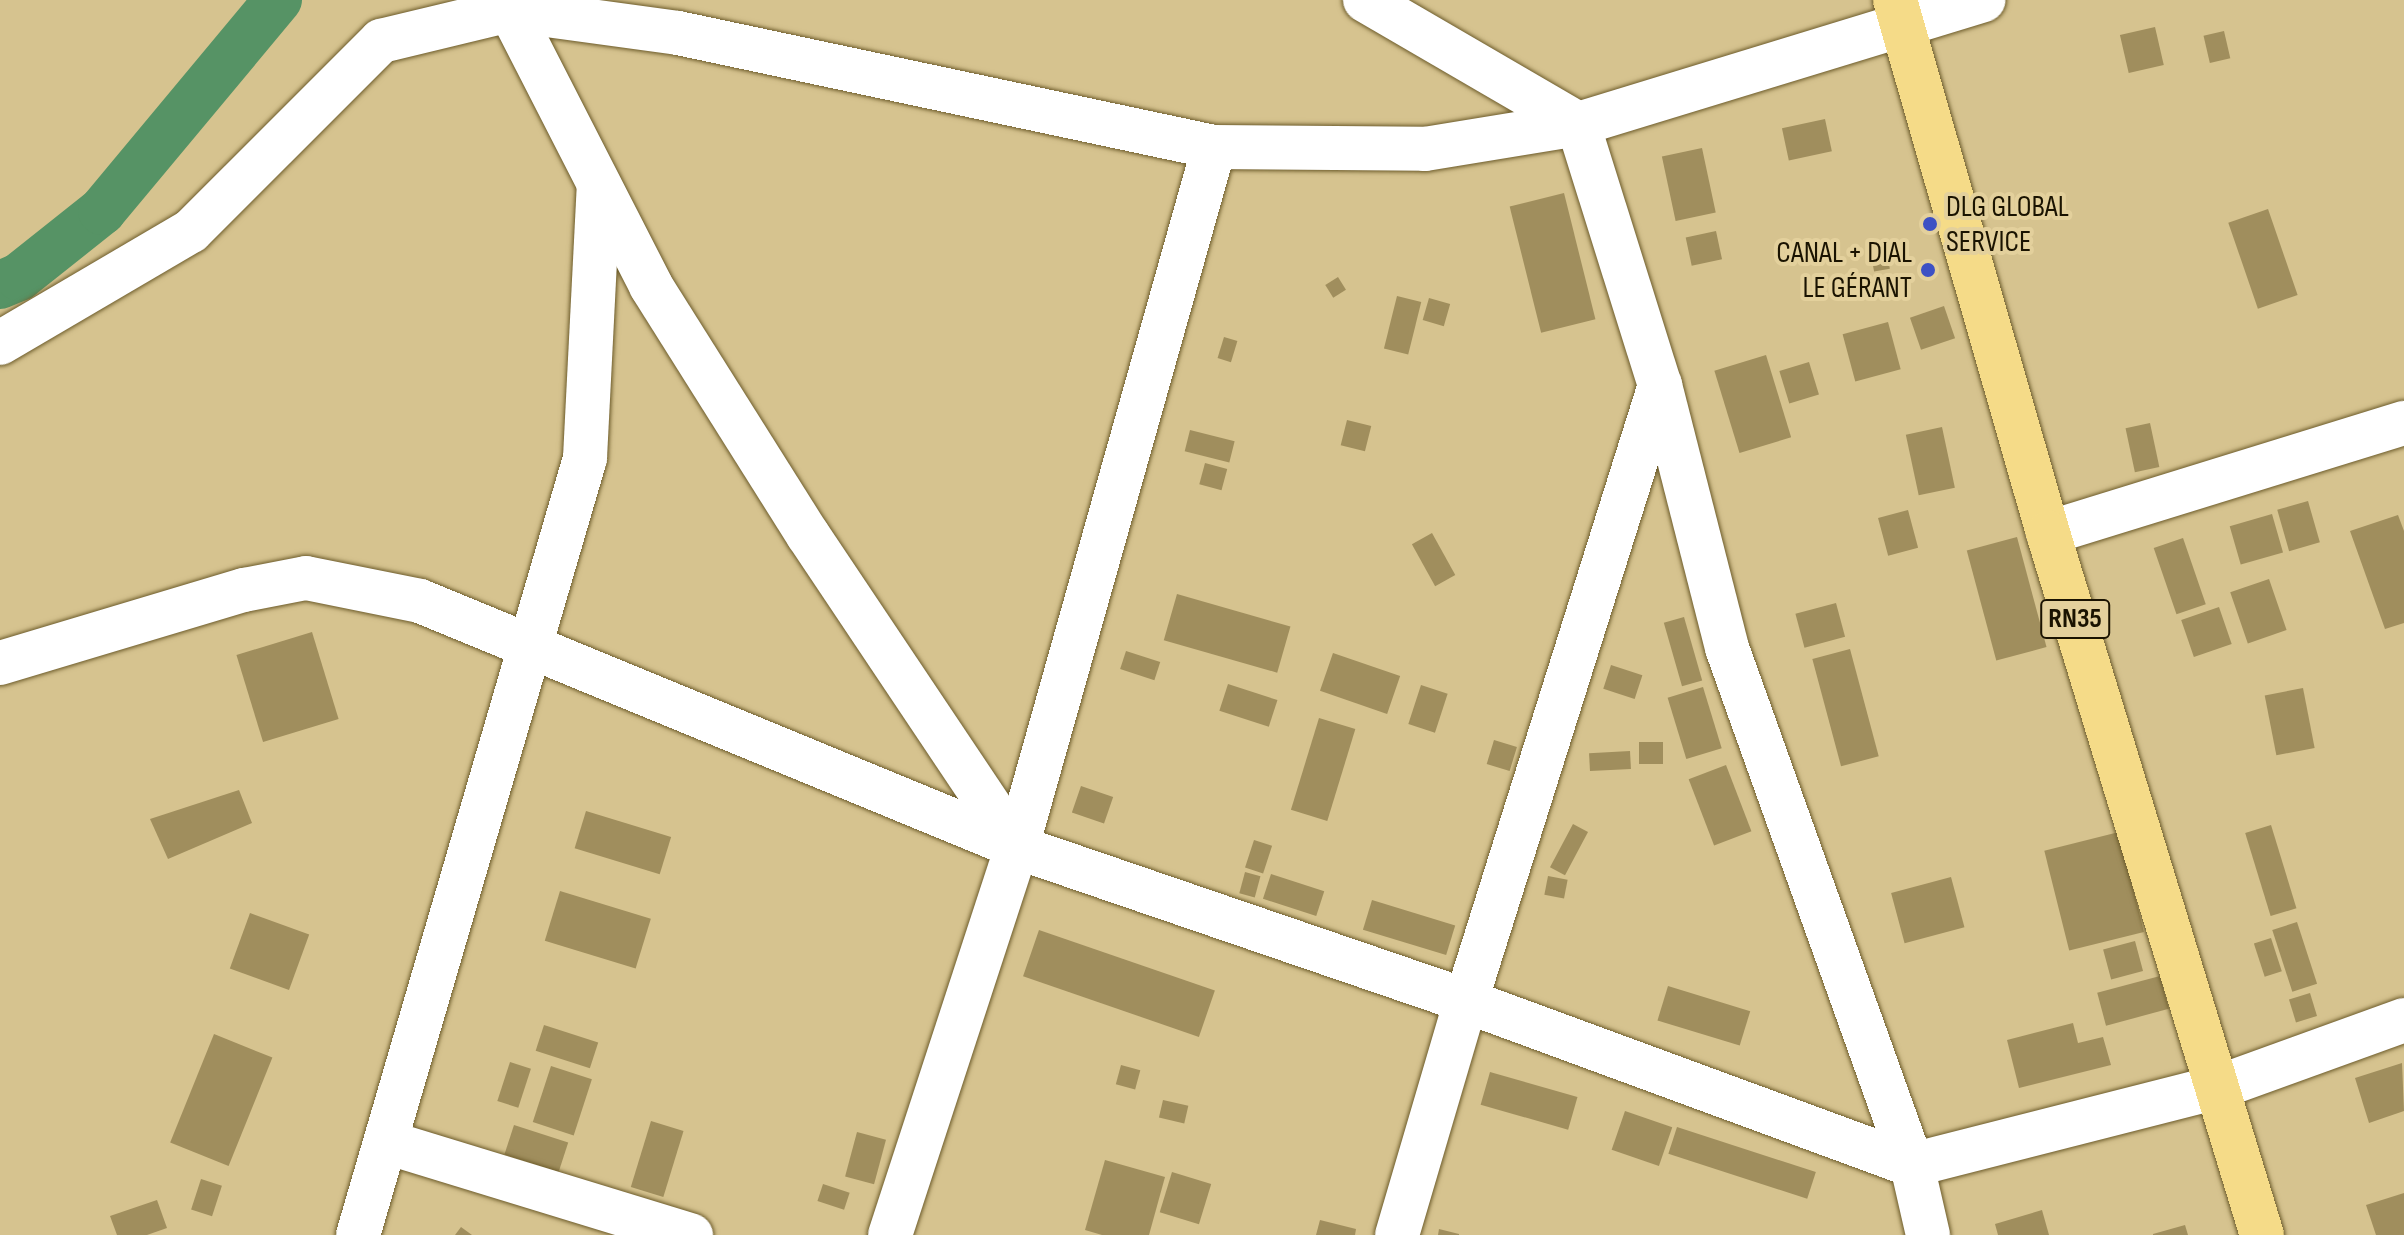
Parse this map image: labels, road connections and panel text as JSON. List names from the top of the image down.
{
  "streets": {
    "main road": ["RN35"]
  },
  "places": ["DLG GLOBAL SERVICE", "CANAL + DIAL LE GÉRANT"]
}
